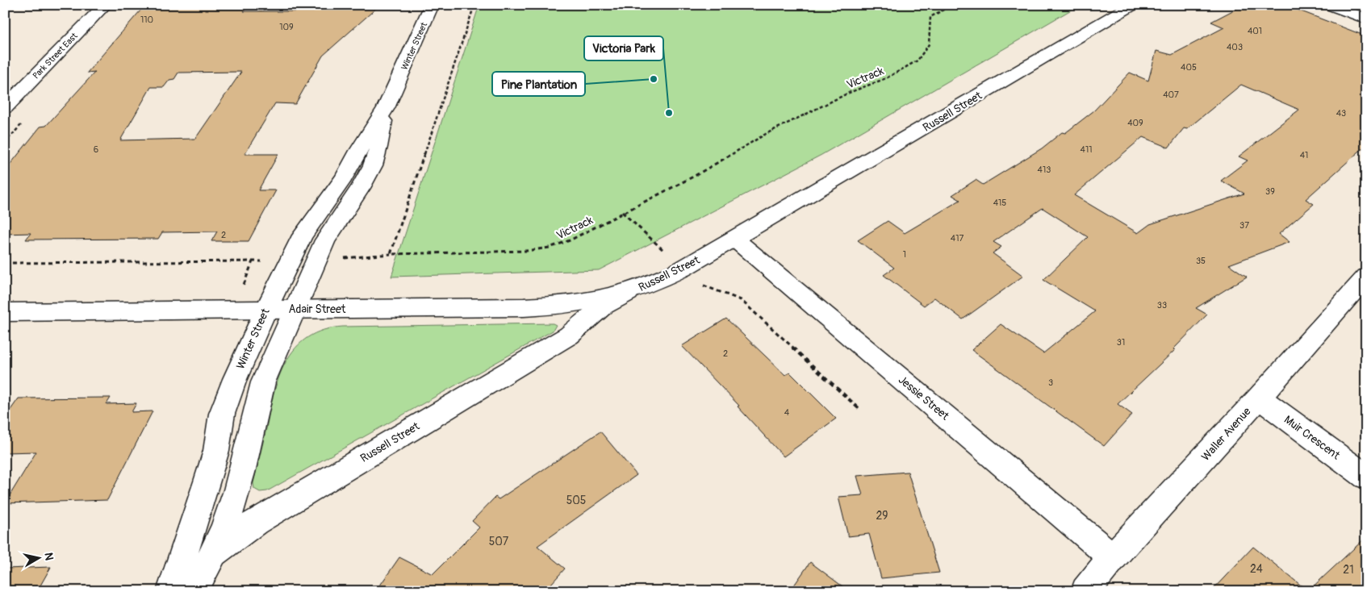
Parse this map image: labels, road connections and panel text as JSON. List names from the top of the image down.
{
  "streets": {
    "street": [
      "Winter Street",
      "Park Street East",
      "Russell Street",
      "Adair Street",
      "Jessie Street",
      "Waller Avenue",
      "Muir Crescent"
    ],
    "path": ["Victrack"]
  },
  "crossings": [
    ["Winter Street", "Victrack"],
    ["Winter Street", "Russell Street"],
    ["Winter Street", "Adair Street"],
    ["Russell Street", "Adair Street"],
    ["Russell Street", "Jessie Street"],
    ["Jessie Street", "Waller Avenue"],
    ["Waller Avenue", "Muir Crescent"]
  ],
  "places": ["Pine Plantation", "Victoria Park"],
  "house_numbers": [
    "110",
    "109",
    "401",
    "403",
    "405",
    "407",
    "43",
    "409",
    "6",
    "411",
    "41",
    "413",
    "39",
    "415",
    "37",
    "2",
    "417",
    "1",
    "35",
    "33",
    "31",
    "2",
    "3",
    "4",
    "505",
    "29",
    "507",
    "24",
    "21"
  ],
  "north": "right"
}
